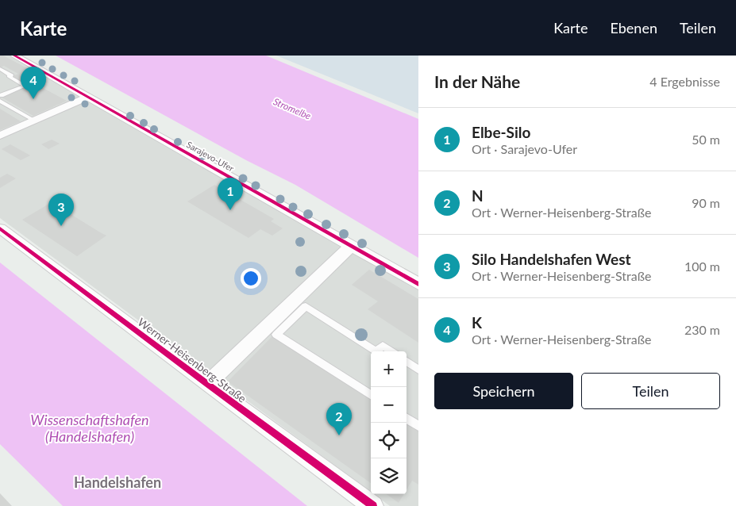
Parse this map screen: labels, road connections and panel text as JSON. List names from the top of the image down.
{
  "streets": {
    "street": ["Sarajevo-Ufer", "Werner-Heisenberg-Straße"]
  },
  "districts": ["Handelshafen"],
  "water": ["Stromelbe", "Wissenschaftshafen (Handelshafen)"],
  "page": {
    "header": "Karte",
    "nav": ["Karte", "Ebenen", "Teilen"],
    "heading": ["In der Nähe", "4 Ergebnisse"],
    "pins": [
      "4",
      "1",
      "3",
      "2"
    ],
    "list": [
      {
        "mark": "1",
        "name": "Elbe-Silo",
        "note": "Ort · Sarajevo-Ufer",
        "value": "50 m"
      },
      {
        "mark": "2",
        "name": "N",
        "note": "Ort · Werner-Heisenberg-Straße",
        "value": "90 m"
      },
      {
        "mark": "3",
        "name": "Silo Handelshafen West",
        "note": "Ort · Werner-Heisenberg-Straße",
        "value": "100 m"
      },
      {
        "mark": "4",
        "name": "K",
        "note": "Ort · Werner-Heisenberg-Straße",
        "value": "230 m"
      }
    ],
    "map_buttons": ["+", "−"],
    "buttons": ["Speichern", "Teilen"]
  }
}
